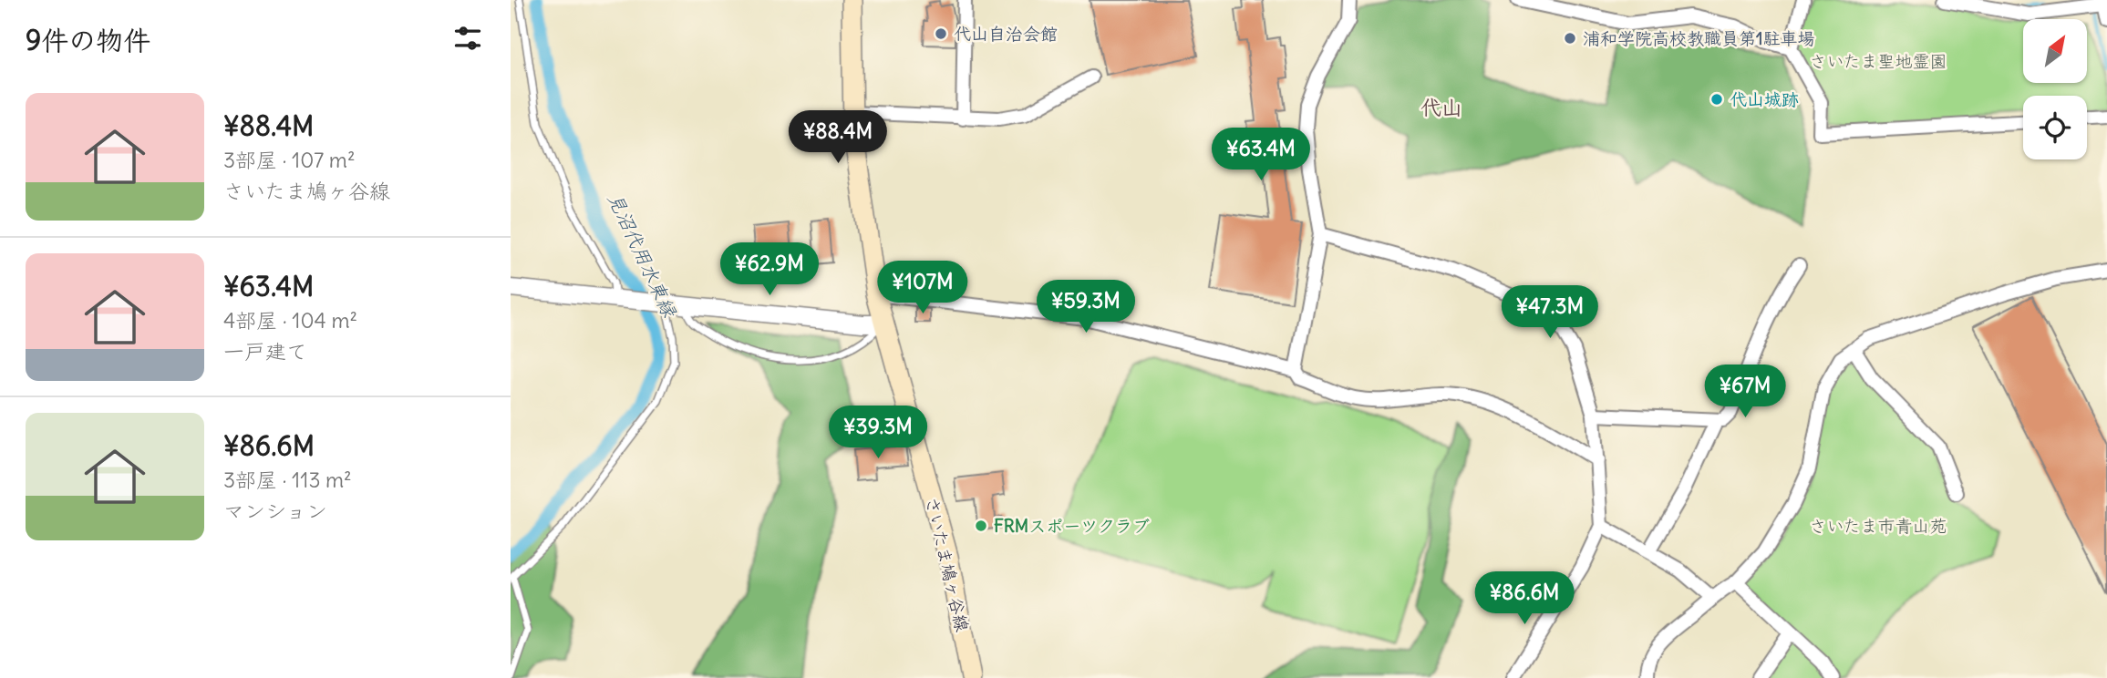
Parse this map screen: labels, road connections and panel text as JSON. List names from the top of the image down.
{
  "streets": {
    "main road": ["さいたま鳩ヶ谷線"]
  },
  "districts": ["代山"],
  "water": ["見沼代用水東縁"],
  "parks": ["さいたま聖地霊園", "さいたま市青山苑"],
  "places": [
    "代山自治会館",
    "浦和学院高校教職員第1駐車場",
    "代山城跡",
    "FRMスポーツクラブ"
  ],
  "north": "top right",
  "page": {
    "heading": "9件の物件",
    "list": [
      {
        "name": "¥88.4M",
        "note": "3部屋 · 107 m² · さいたま鳩ヶ谷線"
      },
      {
        "name": "¥63.4M",
        "note": "4部屋 · 104 m² · 一戸建て"
      },
      {
        "name": "¥86.6M",
        "note": "3部屋 · 113 m² · マンション"
      }
    ],
    "price": [
      "¥88.4M",
      "¥63.4M",
      "¥62.9M",
      "¥107M",
      "¥59.3M",
      "¥47.3M",
      "¥67M",
      "¥39.3M",
      "¥86.6M"
    ]
  }
}
